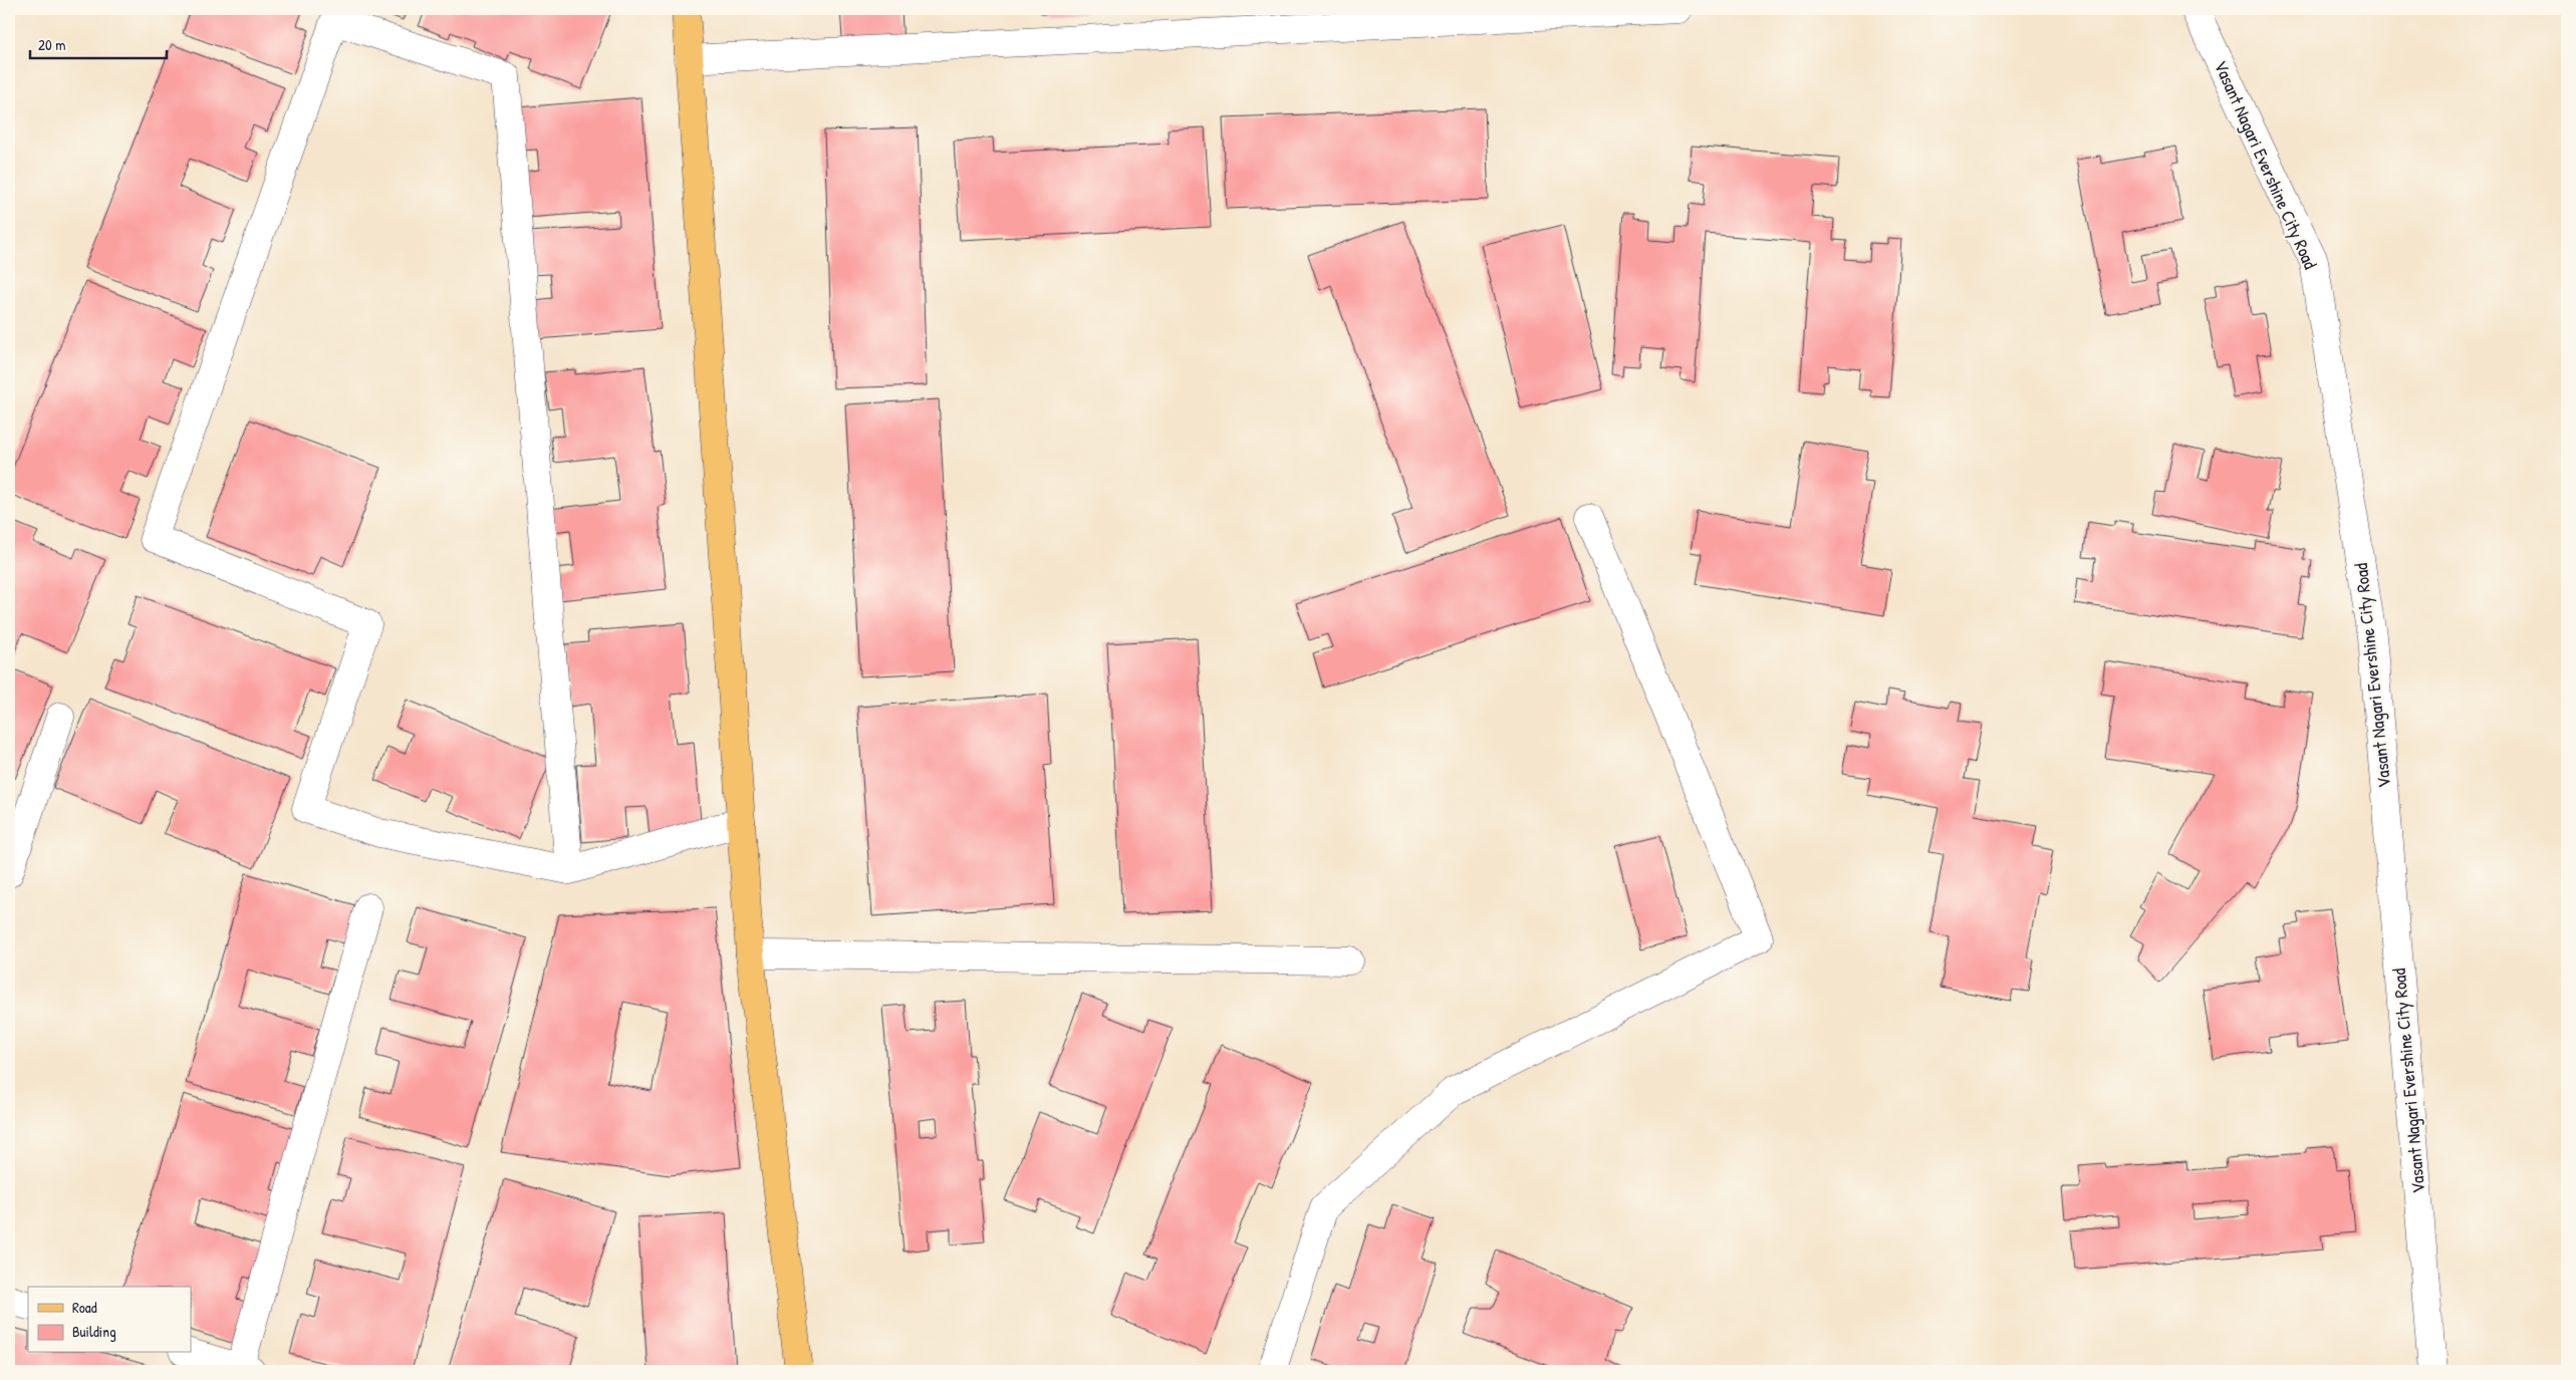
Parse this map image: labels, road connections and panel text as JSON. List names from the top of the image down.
{
  "streets": {
    "street": ["Vasant Nagari Evershine City Road"]
  },
  "legend": ["Road", "Building"],
  "scale_bar": "20 m"
}
